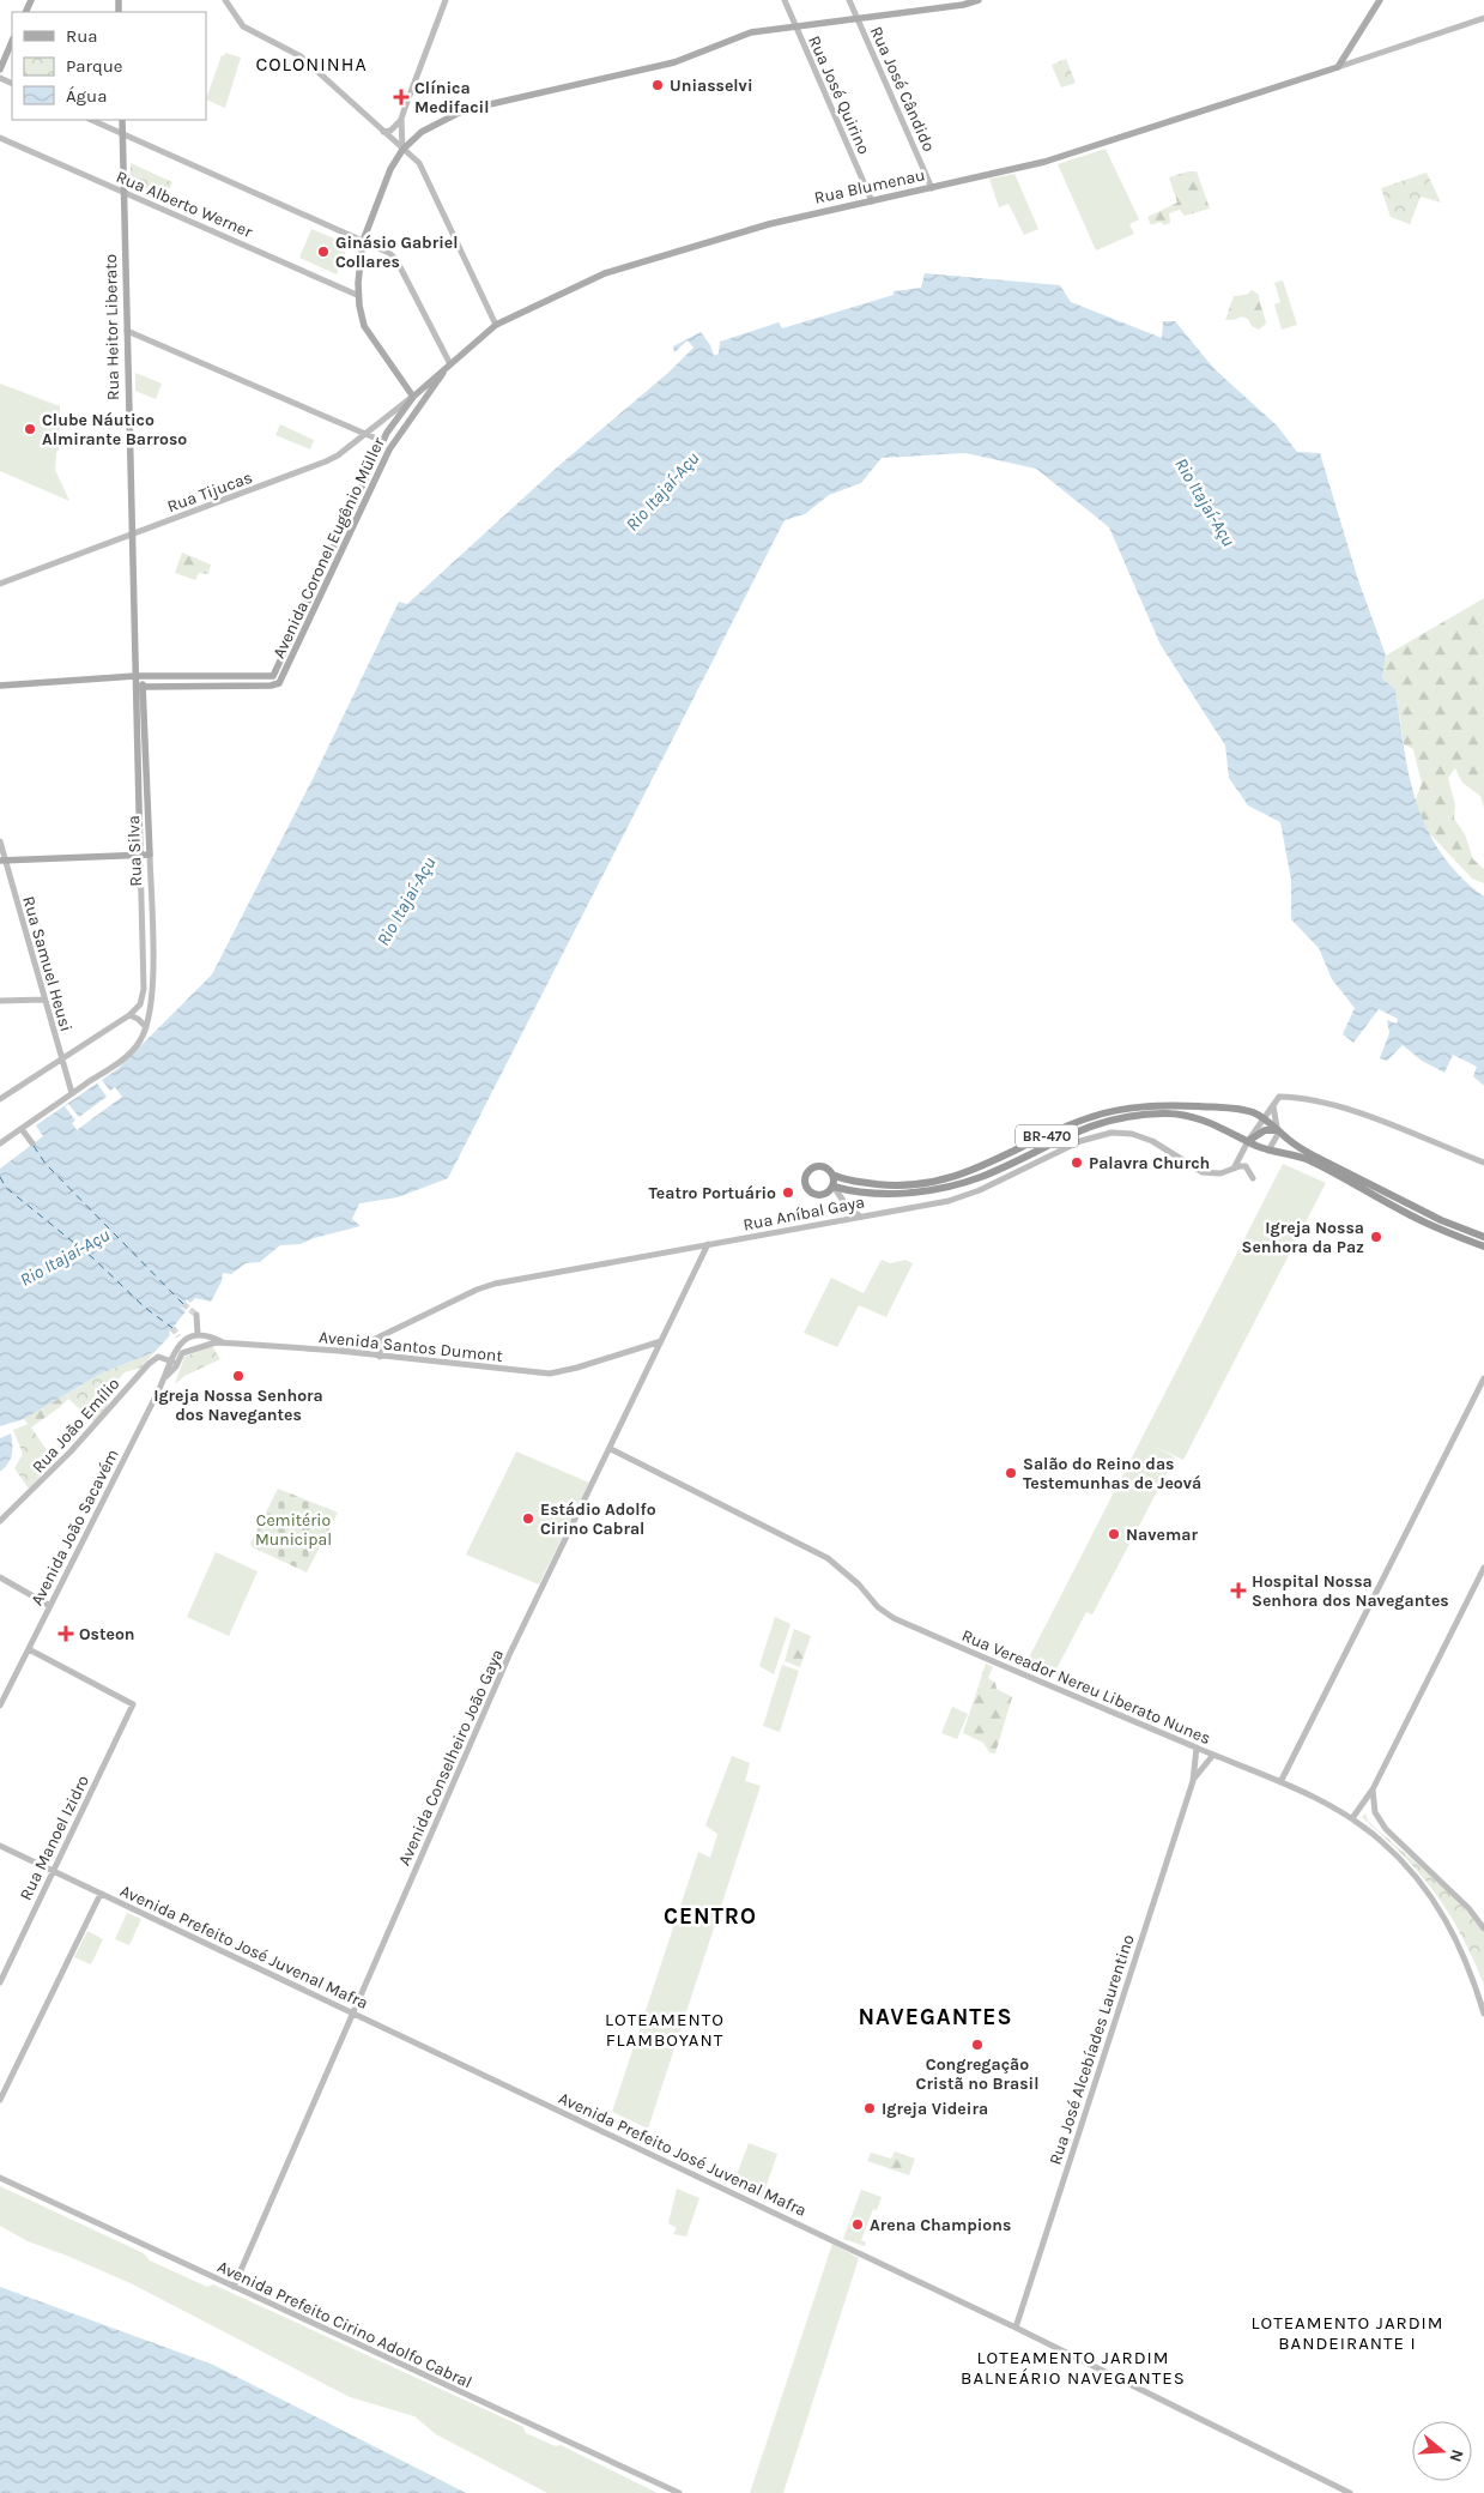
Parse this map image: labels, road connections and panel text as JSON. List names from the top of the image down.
{
  "streets": {
    "highway": ["BR-470"],
    "main road": [
      "Rua José Cândido",
      "Rua José Quirino",
      "Rua Blumenau",
      "Rua Alberto Werner",
      "Rua Heitor Liberato",
      "Rua Tijucas",
      "Avenida Coronel Eugênio Müller",
      "Rua Silva",
      "Rua Samuel Heusi",
      "Rua Aníbal Gaya",
      "Avenida Santos Dumont",
      "Rua João Emílio",
      "Avenida João Sacavém",
      "Rua Vereador Nereu Liberato Nunes",
      "Avenida Conselheiro João Gaya",
      "Rua Manoel Izidro",
      "Avenida Prefeito José Juvenal Mafra",
      "Rua José Alcebíades Laurentino",
      "Avenida Prefeito Cirino Adolfo Cabral"
    ]
  },
  "crossings": [
    ["Rua José Cândido", "Rua Blumenau"],
    ["Rua José Quirino", "Rua Blumenau"],
    ["Rua Blumenau", "Rua Tijucas"],
    ["Rua Blumenau", "Avenida Coronel Eugênio Müller"],
    ["Rua Alberto Werner", "Rua Heitor Liberato"],
    ["Rua Heitor Liberato", "Rua Tijucas"],
    ["Rua Heitor Liberato", "Rua Silva"],
    ["Rua Tijucas", "Avenida Coronel Eugênio Müller"],
    ["Rua Tijucas", "Rua Silva"],
    ["Avenida Coronel Eugênio Müller", "Rua Silva"],
    ["Rua Aníbal Gaya", "Avenida Santos Dumont"],
    ["Rua Aníbal Gaya", "Avenida Conselheiro João Gaya"],
    ["Avenida Santos Dumont", "Avenida João Sacavém"],
    ["Avenida Santos Dumont", "Avenida Conselheiro João Gaya"],
    ["Rua João Emílio", "Avenida João Sacavém"],
    ["Avenida João Sacavém", "Rua Manoel Izidro"],
    ["Rua Vereador Nereu Liberato Nunes", "Avenida Conselheiro João Gaya"],
    ["Rua Vereador Nereu Liberato Nunes", "Rua José Alcebíades Laurentino"],
    ["Avenida Conselheiro João Gaya", "Avenida Prefeito José Juvenal Mafra"],
    ["Avenida Conselheiro João Gaya", "Avenida Prefeito Cirino Adolfo Cabral"],
    ["Rua Manoel Izidro", "Avenida Prefeito José Juvenal Mafra"],
    ["Avenida Prefeito José Juvenal Mafra", "Rua José Alcebíades Laurentino"]
  ],
  "districts": [
    "COLONINHA",
    "CENTRO",
    "NAVEGANTES",
    "LOTEAMENTO FLAMBOYANT",
    "LOTEAMENTO JARDIM BANDEIRANTE I",
    "LOTEAMENTO JARDIM BALNEÁRIO NAVEGANTES"
  ],
  "water": ["Rio Itajaí-Açu"],
  "parks": ["Cemitério Municipal"],
  "places": {
    "other": [
      "Uniasselvi",
      "Ginásio Gabriel Collares",
      "Clube Náutico Almirante Barroso",
      "Palavra Church",
      "Teatro Portuário",
      "Igreja Nossa Senhora da Paz",
      "Igreja Nossa Senhora dos Navegantes",
      "Salão do Reino das Testemunhas de Jeová",
      "Estádio Adolfo Cirino Cabral",
      "Navemar",
      "Congregação Cristã no Brasil",
      "Igreja Videira",
      "Arena Champions"
    ],
    "health": ["Clínica Medifacil", "Hospital Nossa Senhora dos Navegantes", "Osteon"]
  },
  "legend": ["Rua", "Parque", "Água"],
  "north": "right"
}
